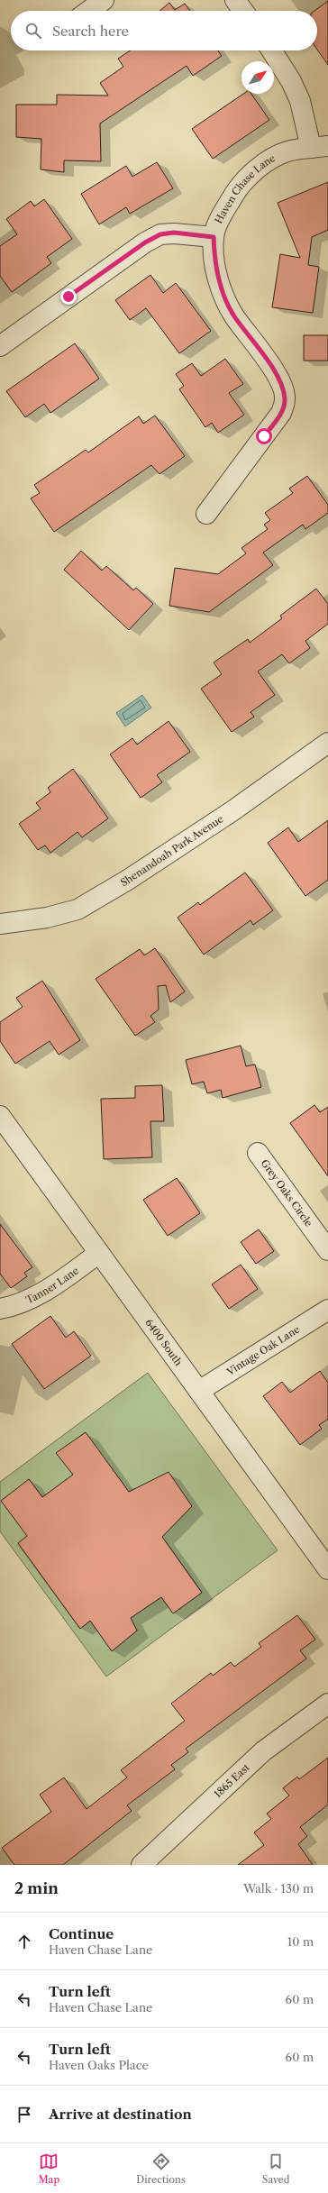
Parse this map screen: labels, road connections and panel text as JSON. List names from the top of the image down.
{
  "streets": {
    "street": [
      "Haven Chase Lane",
      "Shenandoah Park Avenue",
      "Grey Oaks Circle",
      "Tanner Lane",
      "6400 South",
      "Vintage Oak Lane",
      "1865 East"
    ]
  },
  "crossings": [
    ["Tanner Lane", "6400 South"],
    ["6400 South", "Vintage Oak Lane"]
  ],
  "north": "top right",
  "page": {
    "search": "Search here",
    "heading": ["2 min", "Walk · 130 m"],
    "list": [
      ["Continue", "Haven Chase Lane", "10 m"],
      ["Turn left", "Haven Chase Lane", "60 m"],
      ["Turn left", "Haven Oaks Place", "60 m"],
      "Arrive at destination"
    ],
    "nav": ["Map", "Directions", "Saved"]
  }
}
